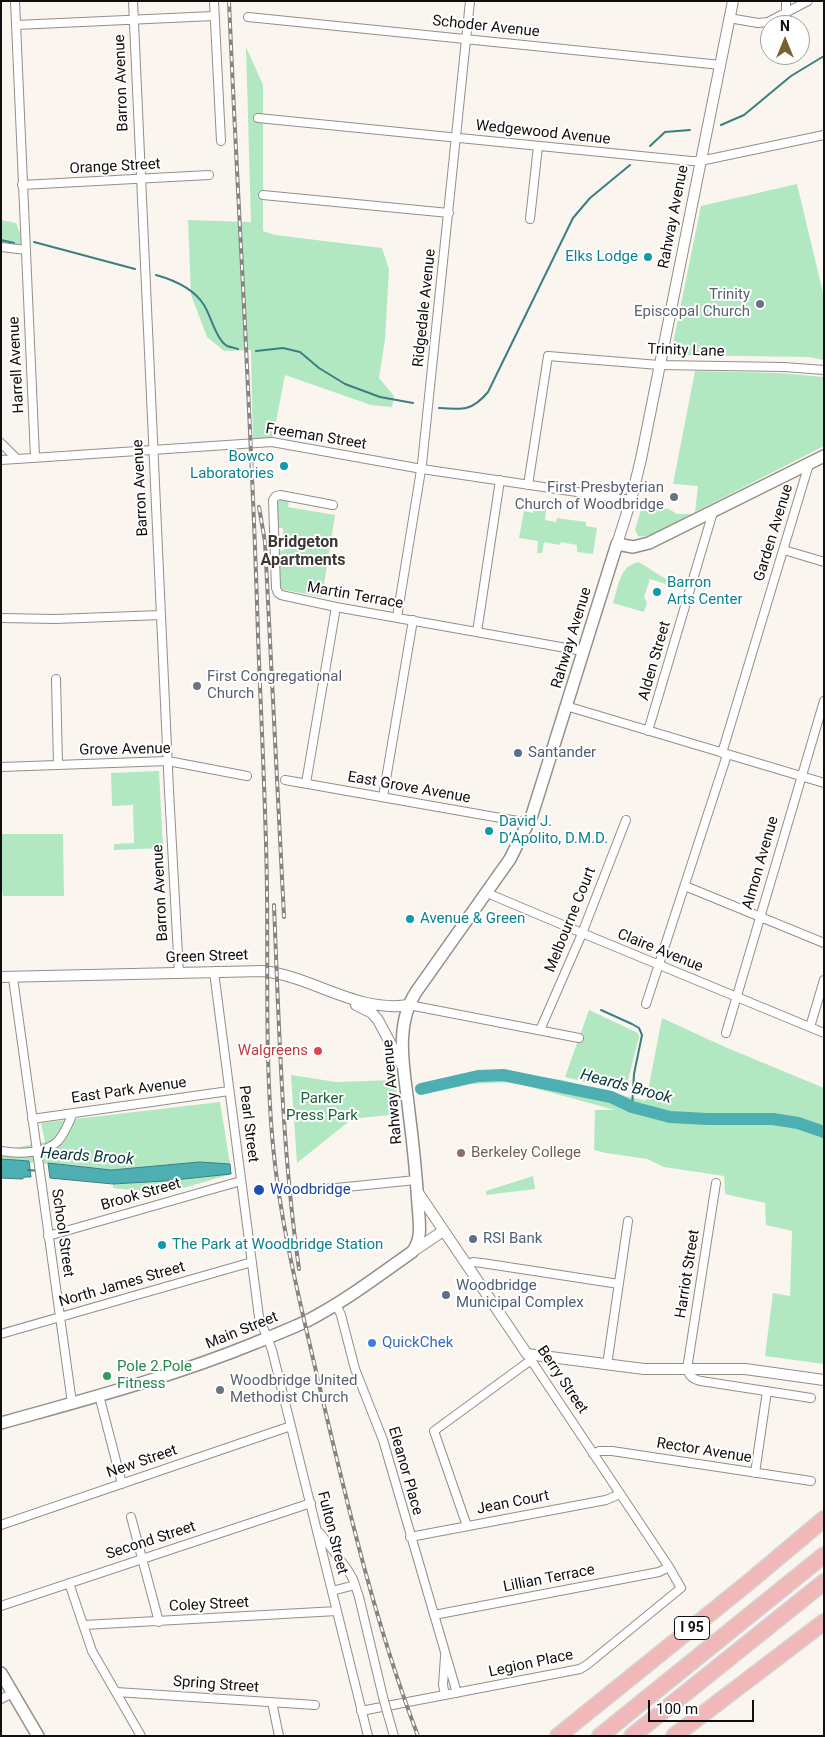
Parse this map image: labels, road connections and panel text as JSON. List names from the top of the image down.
{
  "streets": {
    "highway": ["I 95"],
    "main road": ["Rahway Avenue", "Main Street"],
    "street": [
      "Schoder Avenue",
      "Barron Avenue",
      "Wedgewood Avenue",
      "Orange Street",
      "Ridgedale Avenue",
      "Trinity Lane",
      "Harrell Avenue",
      "Freeman Street",
      "Garden Avenue",
      "Martin Terrace",
      "Alden Street",
      "Grove Avenue",
      "East Grove Avenue",
      "Almon Avenue",
      "Melbourne Court",
      "Claire Avenue",
      "Green Street",
      "East Park Avenue",
      "Pearl Street",
      "Brook Street",
      "School Street",
      "Harriot Street",
      "North James Street",
      "Berry Street",
      "Rector Avenue",
      "New Street",
      "Eleanor Place",
      "Jean Court",
      "Fulton Street",
      "Second Street",
      "Lillian Terrace",
      "Coley Street",
      "Legion Place",
      "Spring Street"
    ]
  },
  "crossings": [
    ["Schoder Avenue", "Rahway Avenue"],
    ["Schoder Avenue", "Ridgedale Avenue"],
    ["Barron Avenue", "Orange Street"],
    ["Barron Avenue", "Freeman Street"],
    ["Barron Avenue", "Grove Avenue"],
    ["Barron Avenue", "Green Street"],
    ["Wedgewood Avenue", "Rahway Avenue"],
    ["Wedgewood Avenue", "Ridgedale Avenue"],
    ["Orange Street", "Harrell Avenue"],
    ["Rahway Avenue", "Trinity Lane"],
    ["Rahway Avenue", "Freeman Street"],
    ["Rahway Avenue", "Martin Terrace"],
    ["Rahway Avenue", "East Grove Avenue"],
    ["Rahway Avenue", "Claire Avenue"],
    ["Rahway Avenue", "Green Street"],
    ["Rahway Avenue", "Main Street"],
    ["Rahway Avenue", "Berry Street"],
    ["Ridgedale Avenue", "Freeman Street"],
    ["Ridgedale Avenue", "Martin Terrace"],
    ["Trinity Lane", "Freeman Street"],
    ["Harrell Avenue", "Freeman Street"],
    ["Garden Avenue", "Claire Avenue"],
    ["Almon Avenue", "Claire Avenue"],
    ["Melbourne Court", "Claire Avenue"],
    ["Green Street", "Pearl Street"],
    ["Green Street", "School Street"],
    ["East Park Avenue", "Pearl Street"],
    ["East Park Avenue", "School Street"],
    ["Pearl Street", "Brook Street"],
    ["Pearl Street", "North James Street"],
    ["Pearl Street", "Main Street"],
    ["Pearl Street", "Fulton Street"],
    ["Brook Street", "School Street"],
    ["School Street", "North James Street"],
    ["School Street", "Main Street"],
    ["Main Street", "Berry Street"],
    ["Main Street", "Eleanor Place"],
    ["Main Street", "Fulton Street"],
    ["Berry Street", "Rector Avenue"],
    ["Berry Street", "Jean Court"],
    ["Berry Street", "Lillian Terrace"],
    ["Berry Street", "Legion Place"],
    ["New Street", "Fulton Street"],
    ["Eleanor Place", "Jean Court"],
    ["Eleanor Place", "Lillian Terrace"],
    ["Eleanor Place", "Legion Place"],
    ["Fulton Street", "Second Street"],
    ["Fulton Street", "Coley Street"],
    ["Fulton Street", "Legion Place"]
  ],
  "districts": ["Bridgeton Apartments"],
  "water": ["Heards Brook"],
  "parks": ["Parker Press Park"],
  "places": [
    "Elks Lodge",
    "Trinity Episcopal Church",
    "Bowco Laboratories",
    "First Presbyterian Church of Woodbridge",
    "Barron Arts Center",
    "First Congregational Church",
    "Santander",
    "David J. D’Apolito, D.M.D.",
    "Avenue & Green",
    "Walgreens",
    "Berkeley College",
    "Woodbridge",
    "RSI Bank",
    "The Park at Woodbridge Station",
    "Woodbridge Municipal Complex",
    "QuickChek",
    "Pole 2 Pole Fitness",
    "Woodbridge United Methodist Church"
  ],
  "scale_bar": "100 m",
  "north": "top"
}
